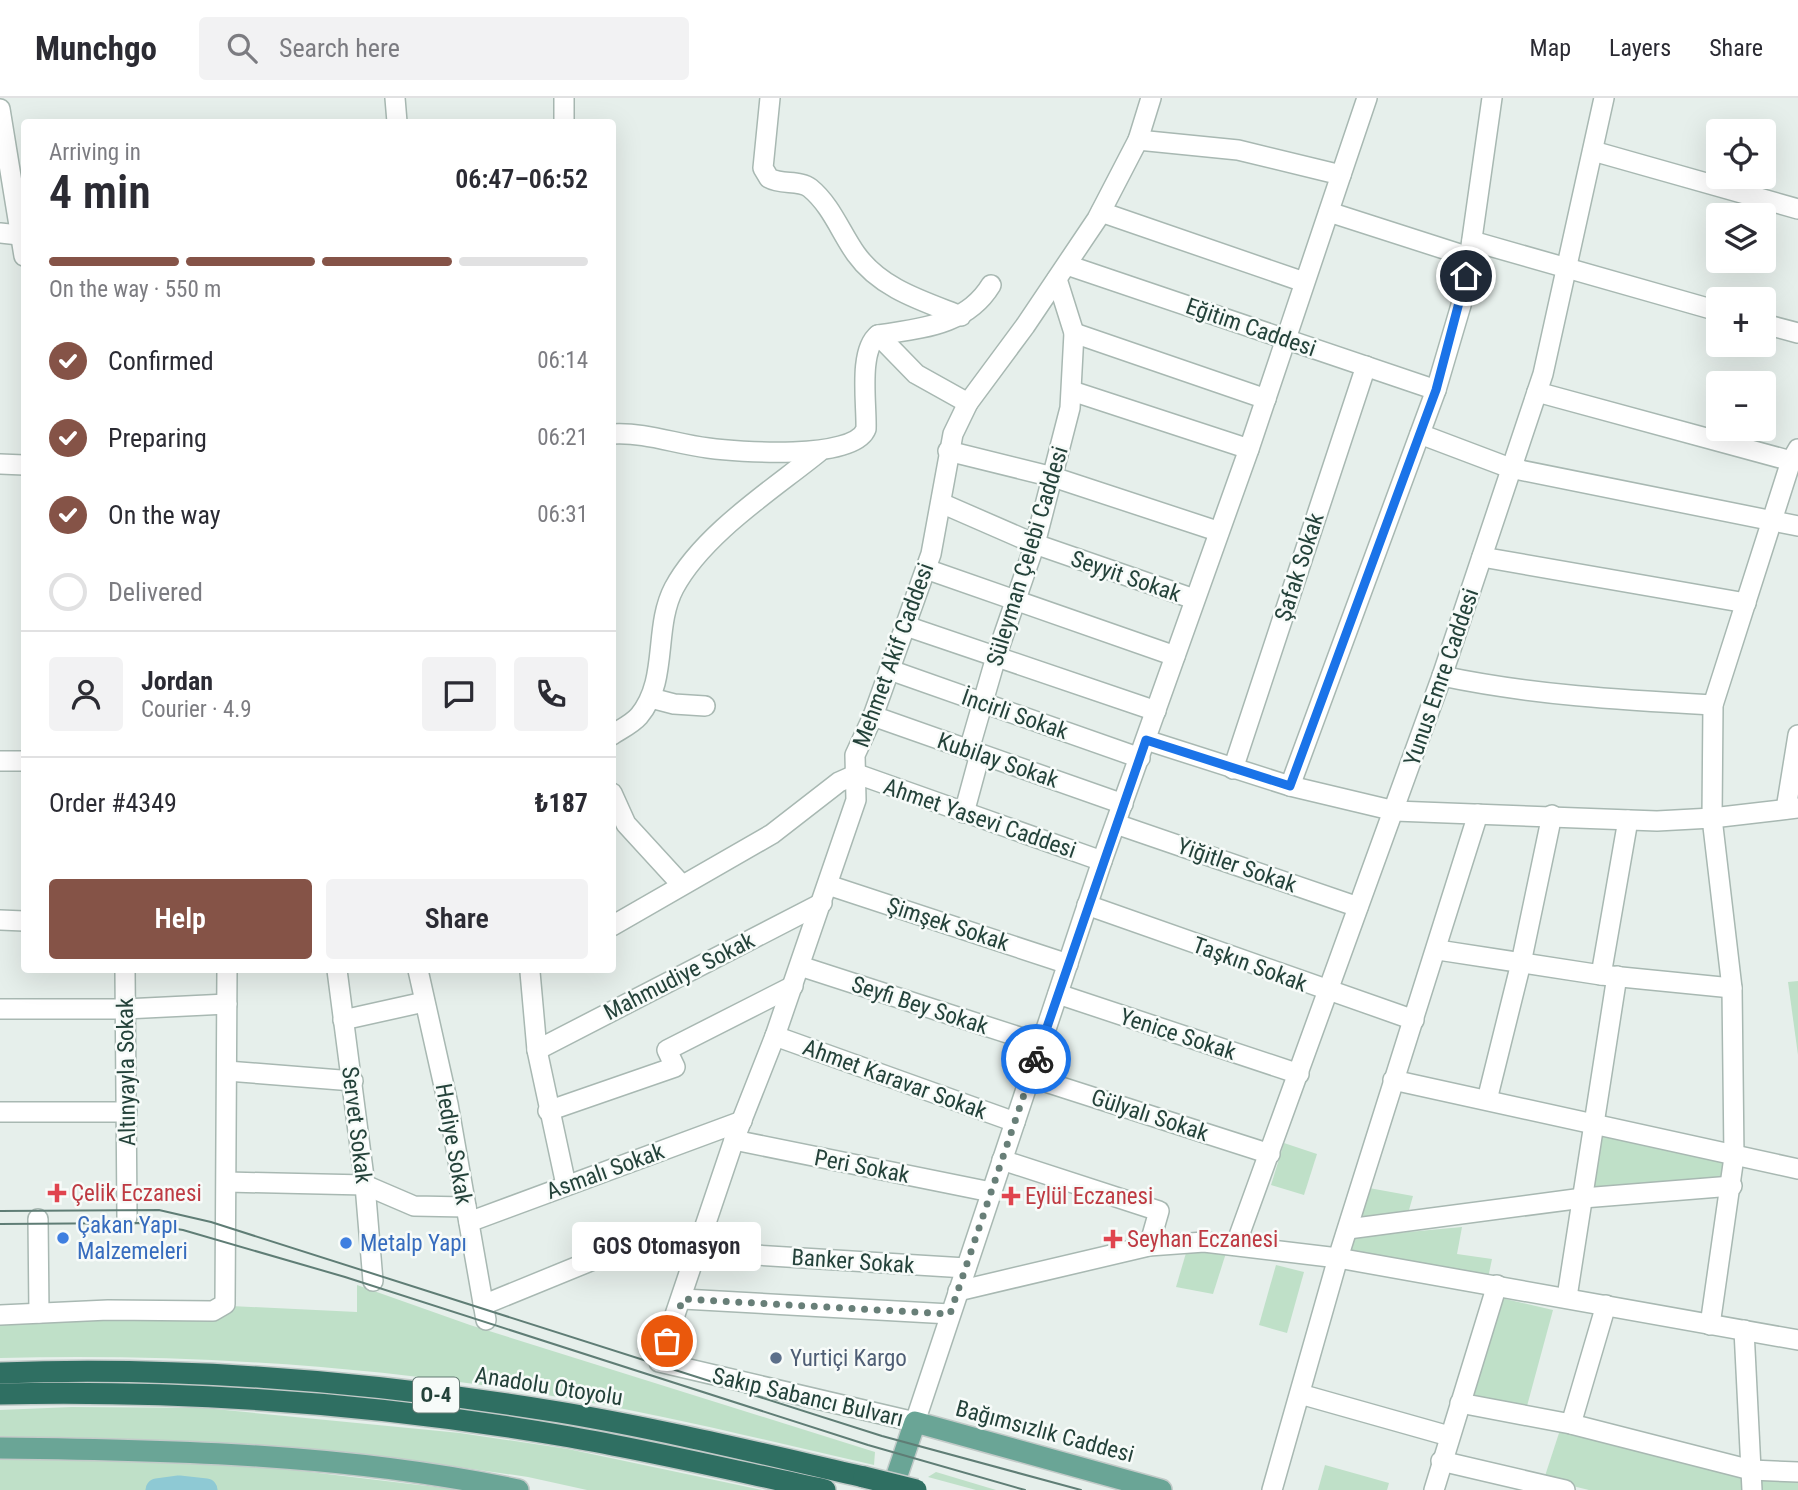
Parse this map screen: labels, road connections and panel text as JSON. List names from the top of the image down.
{
  "streets": {
    "highway": ["Anadolu Otoyolu", "O-4"],
    "main road": ["Bağımsızlık Caddesi"],
    "street": [
      "Eğitim Caddesi",
      "Süleyman Çelebi Caddesi",
      "Şafak Sokak",
      "Seyyit Sokak",
      "Mehmet Akif Caddesi",
      "Yunus Emre Caddesi",
      "İncirli Sokak",
      "Kubilay Sokak",
      "Ahmet Yasevi Caddesi",
      "Yiğitler Sokak",
      "Şimşek Sokak",
      "Taşkın Sokak",
      "Mahmudiye Sokak",
      "Seyfi Bey Sokak",
      "Yenice Sokak",
      "Altınyayla Sokak",
      "Ahmet Karavar Sokak",
      "Gülyalı Sokak",
      "Servet Sokak",
      "Hediye Sokak",
      "Peri Sokak",
      "Asmalı Sokak",
      "Banker Sokak",
      "Sakıp Sabancı Bulvarı"
    ]
  },
  "crossings": [
    ["Eğitim Caddesi", "Süleyman Çelebi Caddesi"],
    ["Eğitim Caddesi", "Şafak Sokak"],
    ["Eğitim Caddesi", "Mehmet Akif Caddesi"],
    ["Süleyman Çelebi Caddesi", "Seyyit Sokak"],
    ["Süleyman Çelebi Caddesi", "Mehmet Akif Caddesi"],
    ["Süleyman Çelebi Caddesi", "İncirli Sokak"],
    ["Süleyman Çelebi Caddesi", "Kubilay Sokak"],
    ["Süleyman Çelebi Caddesi", "Ahmet Yasevi Caddesi"],
    ["Şafak Sokak", "İncirli Sokak"],
    ["Seyyit Sokak", "Mehmet Akif Caddesi"],
    ["Mehmet Akif Caddesi", "İncirli Sokak"],
    ["Mehmet Akif Caddesi", "Kubilay Sokak"],
    ["Mehmet Akif Caddesi", "Ahmet Yasevi Caddesi"],
    ["Mehmet Akif Caddesi", "Şimşek Sokak"],
    ["Mehmet Akif Caddesi", "Mahmudiye Sokak"],
    ["Mehmet Akif Caddesi", "Seyfi Bey Sokak"],
    ["Mehmet Akif Caddesi", "Ahmet Karavar Sokak"],
    ["Mehmet Akif Caddesi", "Peri Sokak"],
    ["Mehmet Akif Caddesi", "Asmalı Sokak"],
    ["Mehmet Akif Caddesi", "Banker Sokak"],
    ["Mehmet Akif Caddesi", "Sakıp Sabancı Bulvarı"],
    ["Yunus Emre Caddesi", "İncirli Sokak"],
    ["Yunus Emre Caddesi", "Yiğitler Sokak"],
    ["Yunus Emre Caddesi", "Taşkın Sokak"],
    ["Yunus Emre Caddesi", "Yenice Sokak"],
    ["Yunus Emre Caddesi", "Gülyalı Sokak"],
    ["Şimşek Sokak", "Mahmudiye Sokak"],
    ["Hediye Sokak", "Asmalı Sokak"],
    ["Hediye Sokak", "Banker Sokak"],
    ["Sakıp Sabancı Bulvarı", "Bağımsızlık Caddesi"]
  ],
  "places": {
    "health": ["Çelik Eczanesi", "Eylül Eczanesi", "Seyhan Eczanesi"],
    "other": [
      "Çakan Yapı Malzemeleri",
      "Metalp Yapı",
      "GOS Otomasyon",
      "Yurtiçi Kargo"
    ]
  },
  "page": {
    "header": "Munchgo",
    "search": "Search here",
    "nav": ["Map", "Layers", "Share"],
    "map_buttons": ["+", "−"],
    "heading": ["4 min", "Arriving in", "06:47–06:52"],
    "panel": [
      "Jordan",
      "Courier · 4.9",
      "Order #4349",
      "₺187"
    ],
    "bar": "On the way · 550 m",
    "list": [
      ["Confirmed", "06:14"],
      ["Preparing", "06:21"],
      ["On the way", "06:31"],
      "Delivered"
    ],
    "buttons": ["Help", "Share"],
    "bubble": "GOS Otomasyon"
  }
}
